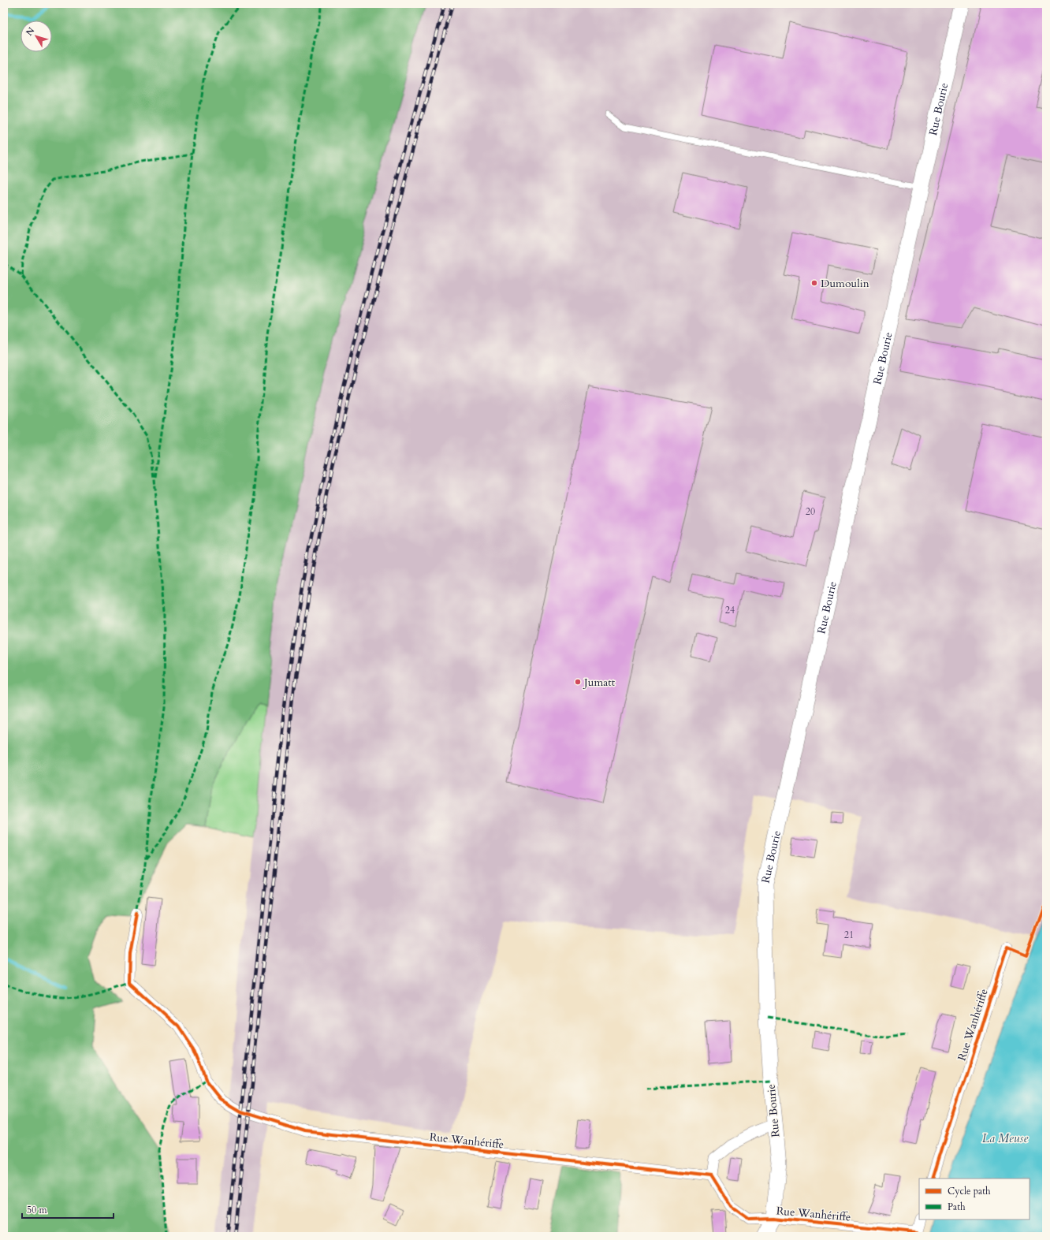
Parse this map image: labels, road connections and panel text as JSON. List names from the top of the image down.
{
  "streets": {
    "main road": ["Rue Bourie", "Rue Wanhériffe"]
  },
  "crossings": [
    ["Rue Bourie", "Rue Wanhériffe"]
  ],
  "water": ["La Meuse"],
  "places": ["Dumoulin", "Jumatt"],
  "house_numbers": ["20", "24", "21"],
  "legend": ["Cycle path", "Path"],
  "scale_bar": "50 m",
  "north": "top left"
}
